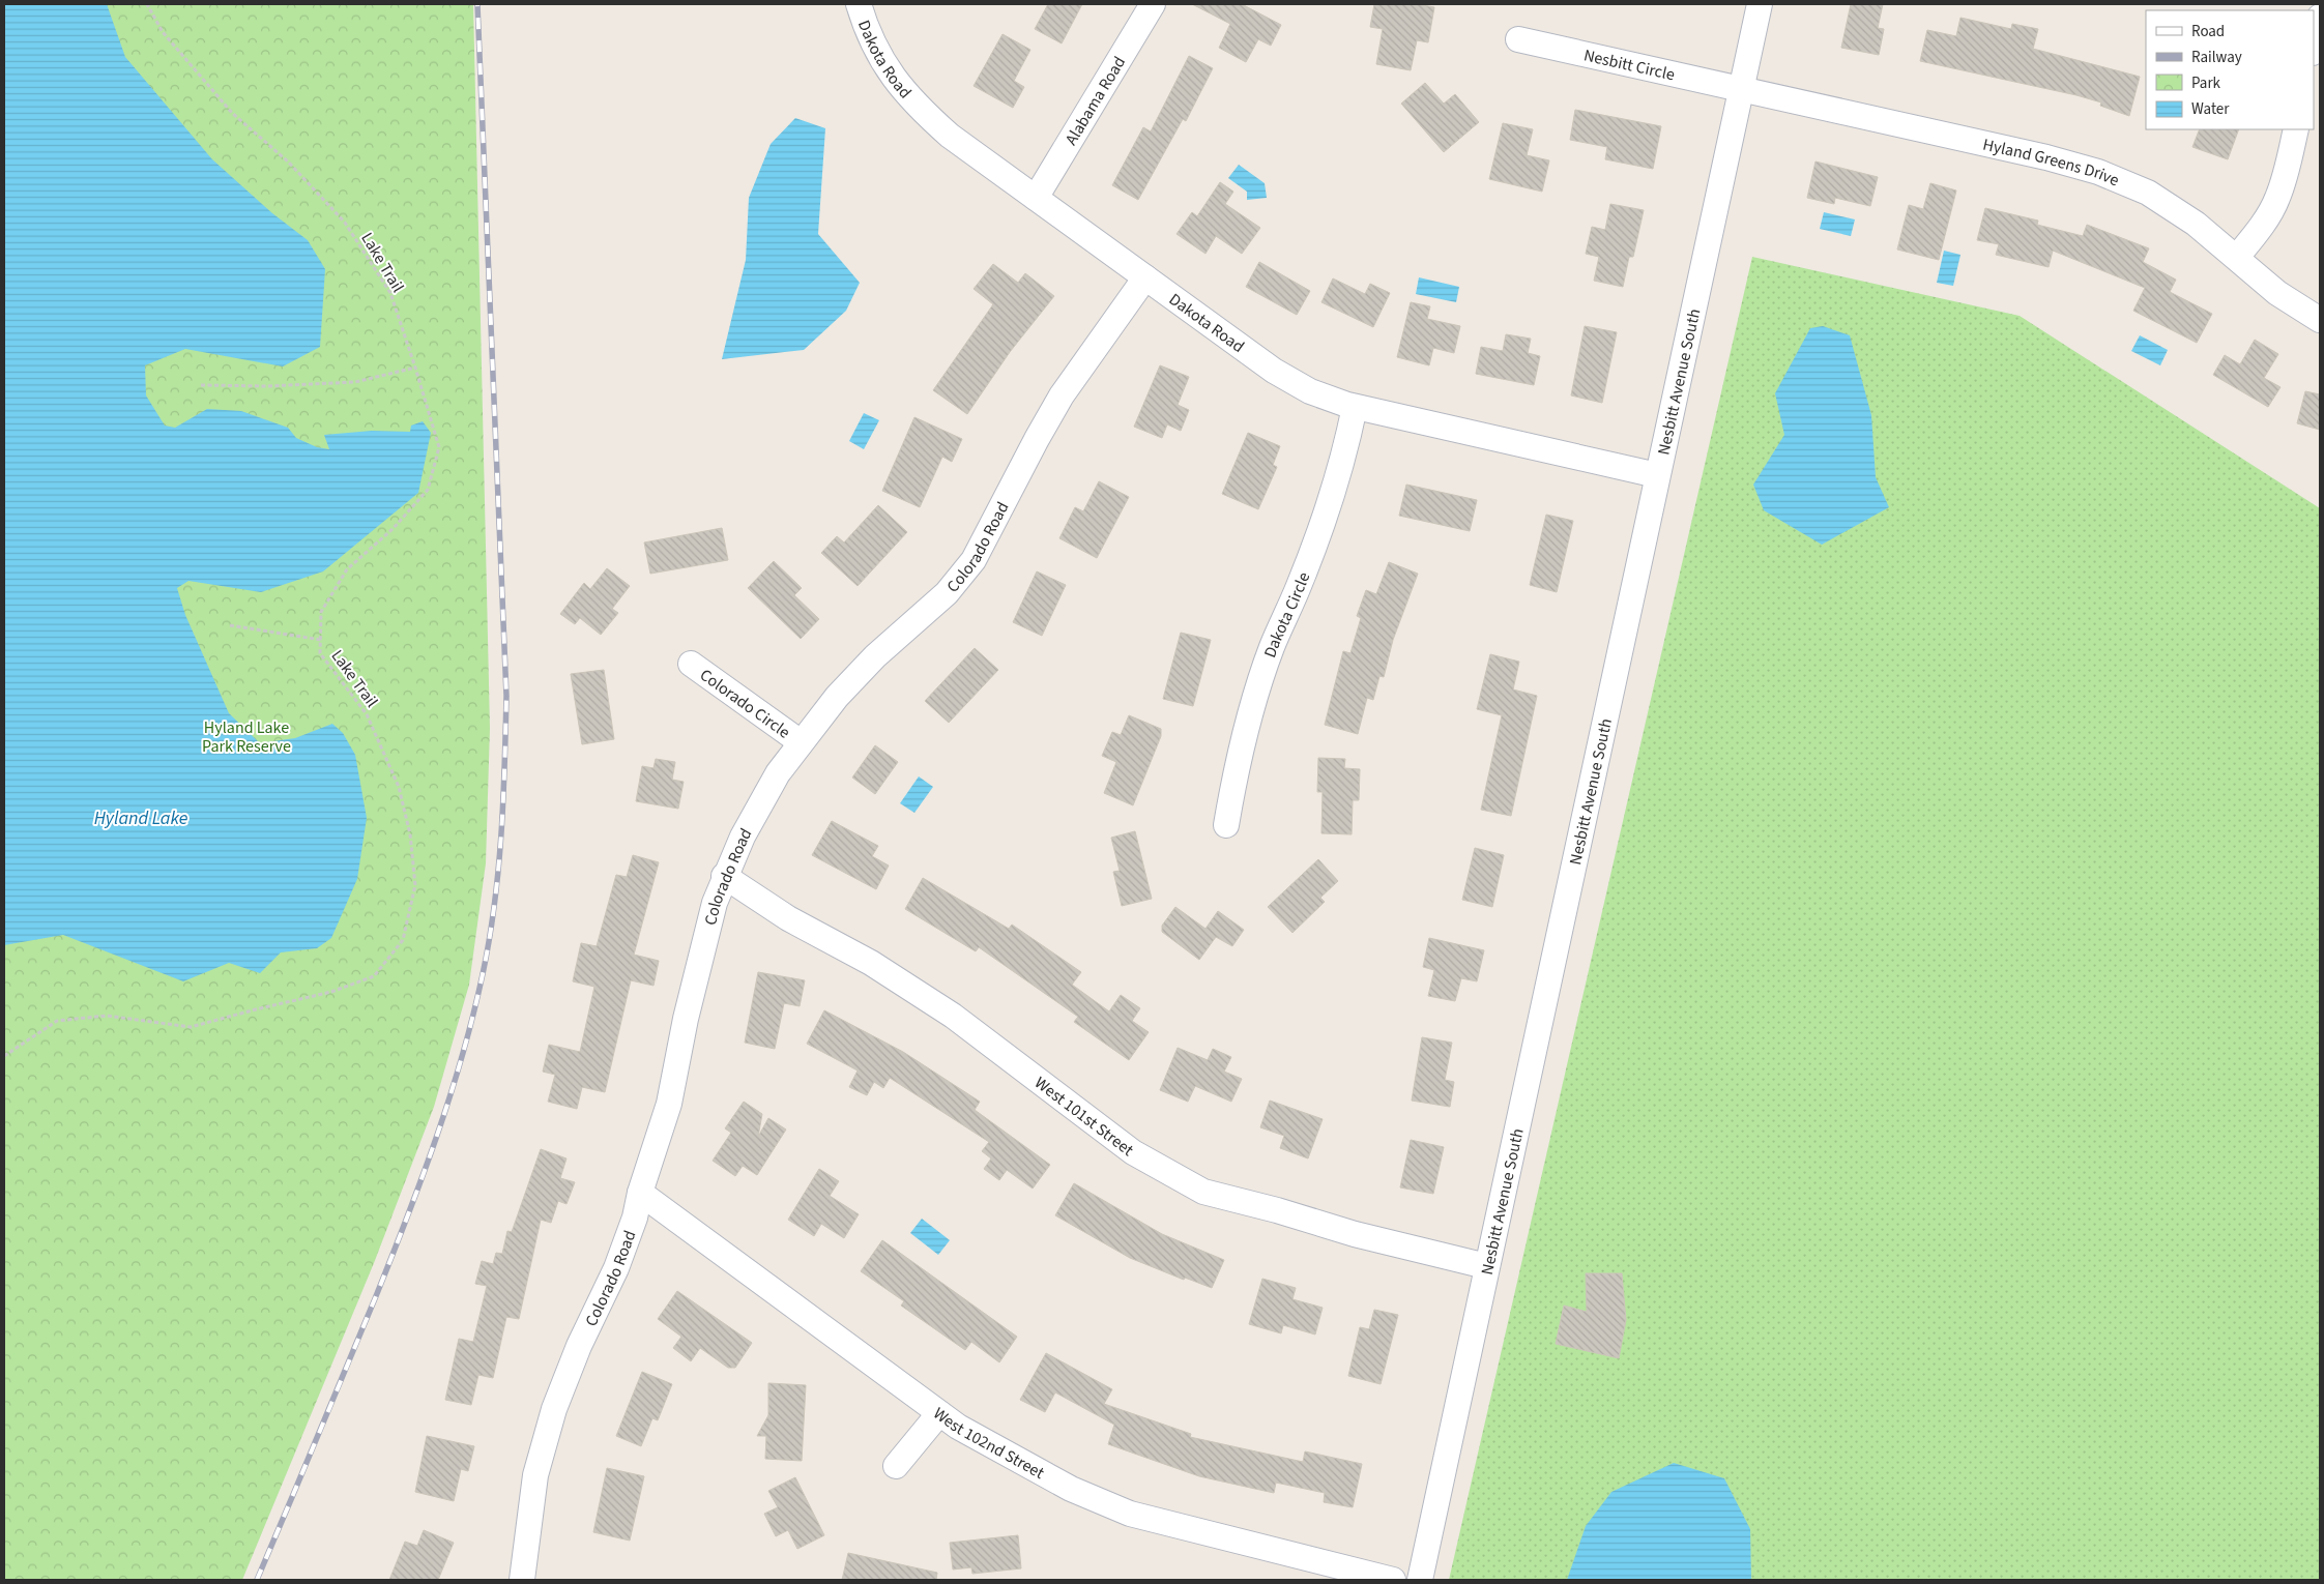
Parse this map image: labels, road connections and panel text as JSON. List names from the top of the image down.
{
  "streets": {
    "street": [
      "Dakota Road",
      "Nesbitt Circle",
      "Alabama Road",
      "Hyland Greens Drive",
      "Nesbitt Avenue South",
      "Colorado Road",
      "Dakota Circle",
      "Colorado Circle",
      "West 101st Street",
      "West 102nd Street"
    ],
    "path": ["Lake Trail"]
  },
  "crossings": [
    ["Dakota Road", "Alabama Road"],
    ["Dakota Road", "Nesbitt Avenue South"],
    ["Dakota Road", "Colorado Road"],
    ["Dakota Road", "Dakota Circle"],
    ["Nesbitt Circle", "Hyland Greens Drive"],
    ["Nesbitt Circle", "Nesbitt Avenue South"],
    ["Hyland Greens Drive", "Nesbitt Avenue South"],
    ["Nesbitt Avenue South", "West 101st Street"],
    ["Colorado Road", "Colorado Circle"],
    ["Colorado Road", "West 101st Street"],
    ["Colorado Road", "West 102nd Street"]
  ],
  "water": ["Hyland Lake"],
  "parks": ["Hyland Lake Park Reserve"],
  "legend": [
    "Road",
    "Railway",
    "Park",
    "Water"
  ]
}
